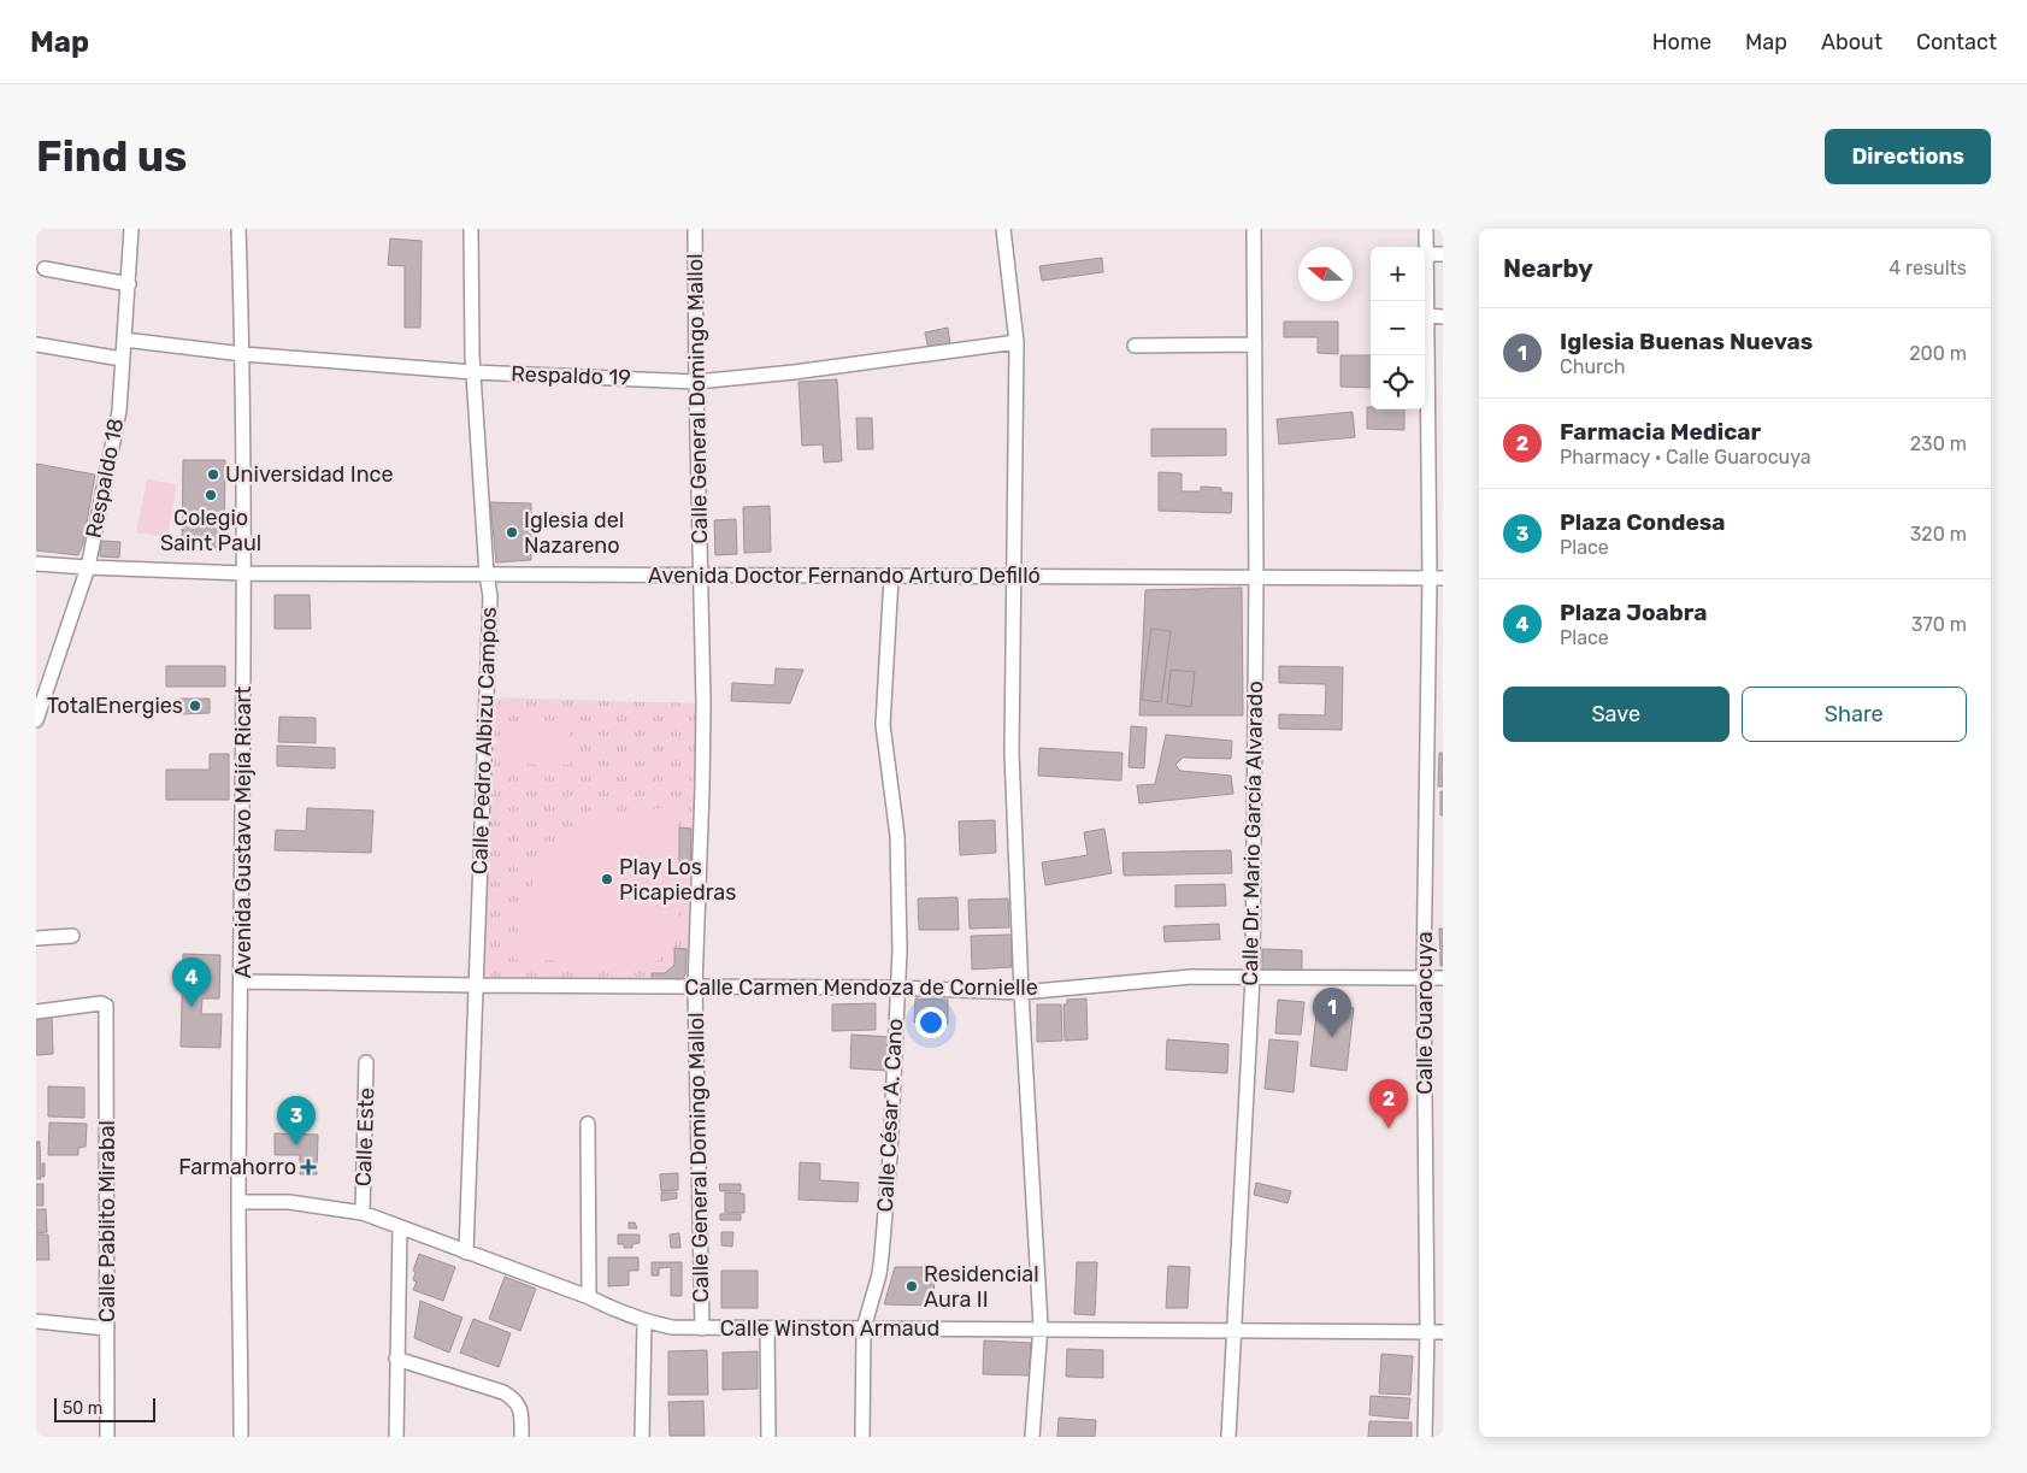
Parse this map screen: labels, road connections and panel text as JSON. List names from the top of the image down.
{
  "streets": {
    "street": [
      "Respaldo 19",
      "Calle General Domingo Mallol",
      "Respaldo 18",
      "Avenida Doctor Fernando Arturo Defilló",
      "Calle Pedro Albizu Campos",
      "Avenida Gustavo Mejía Ricart",
      "Calle Dr. Mario García Alvarado",
      "Calle Carmen Mendoza de Cornielle",
      "Calle Guarocuya",
      "Calle César A. Cano",
      "Calle Este",
      "Calle Pablito Mirabal",
      "Calle Winston Armaud"
    ]
  },
  "crossings": [
    ["Respaldo 19", "Calle General Domingo Mallol"],
    ["Respaldo 19", "Respaldo 18"],
    ["Respaldo 19", "Calle Pedro Albizu Campos"],
    ["Respaldo 19", "Avenida Gustavo Mejía Ricart"],
    ["Calle General Domingo Mallol", "Avenida Doctor Fernando Arturo Defilló"],
    ["Calle General Domingo Mallol", "Calle Carmen Mendoza de Cornielle"],
    ["Calle General Domingo Mallol", "Calle Winston Armaud"],
    ["Respaldo 18", "Avenida Doctor Fernando Arturo Defilló"],
    ["Avenida Doctor Fernando Arturo Defilló", "Calle Pedro Albizu Campos"],
    ["Avenida Doctor Fernando Arturo Defilló", "Avenida Gustavo Mejía Ricart"],
    ["Avenida Doctor Fernando Arturo Defilló", "Calle Dr. Mario García Alvarado"],
    ["Avenida Doctor Fernando Arturo Defilló", "Calle Guarocuya"],
    ["Avenida Doctor Fernando Arturo Defilló", "Calle César A. Cano"],
    ["Calle Pedro Albizu Campos", "Calle Carmen Mendoza de Cornielle"],
    ["Calle Pedro Albizu Campos", "Calle Winston Armaud"],
    ["Avenida Gustavo Mejía Ricart", "Calle Carmen Mendoza de Cornielle"],
    ["Avenida Gustavo Mejía Ricart", "Calle Winston Armaud"],
    ["Calle Dr. Mario García Alvarado", "Calle Carmen Mendoza de Cornielle"],
    ["Calle Dr. Mario García Alvarado", "Calle Winston Armaud"],
    ["Calle Carmen Mendoza de Cornielle", "Calle Guarocuya"],
    ["Calle Carmen Mendoza de Cornielle", "Calle César A. Cano"],
    ["Calle Guarocuya", "Calle Winston Armaud"],
    ["Calle César A. Cano", "Calle Winston Armaud"],
    ["Calle Este", "Calle Winston Armaud"]
  ],
  "places": {
    "other": [
      "Universidad Ince",
      "Colegio Saint Paul",
      "Iglesia del Nazareno",
      "TotalEnergies",
      "Play Los Picapiedras",
      "Residencial Aura II"
    ],
    "health": ["Farmahorro"]
  },
  "scale_bar": "50 m",
  "north": "left",
  "page": {
    "header": "Map",
    "nav": [
      "Home",
      "Map",
      "About",
      "Contact"
    ],
    "buttons": [
      "Directions",
      ["Save", "Share"]
    ],
    "title": "Find us",
    "heading": ["Nearby", "4 results"],
    "map_buttons": ["+", "−"],
    "list": [
      {
        "mark": "1",
        "name": "Iglesia Buenas Nuevas",
        "note": "Church",
        "value": "200 m"
      },
      {
        "mark": "2",
        "name": "Farmacia Medicar",
        "note": "Pharmacy · Calle Guarocuya",
        "value": "230 m"
      },
      {
        "mark": "3",
        "name": "Plaza Condesa",
        "note": "Place",
        "value": "320 m"
      },
      {
        "mark": "4",
        "name": "Plaza Joabra",
        "note": "Place",
        "value": "370 m"
      }
    ],
    "pins": [
      "4",
      "1",
      "2",
      "3"
    ],
    "scale": "50 m"
  }
}
